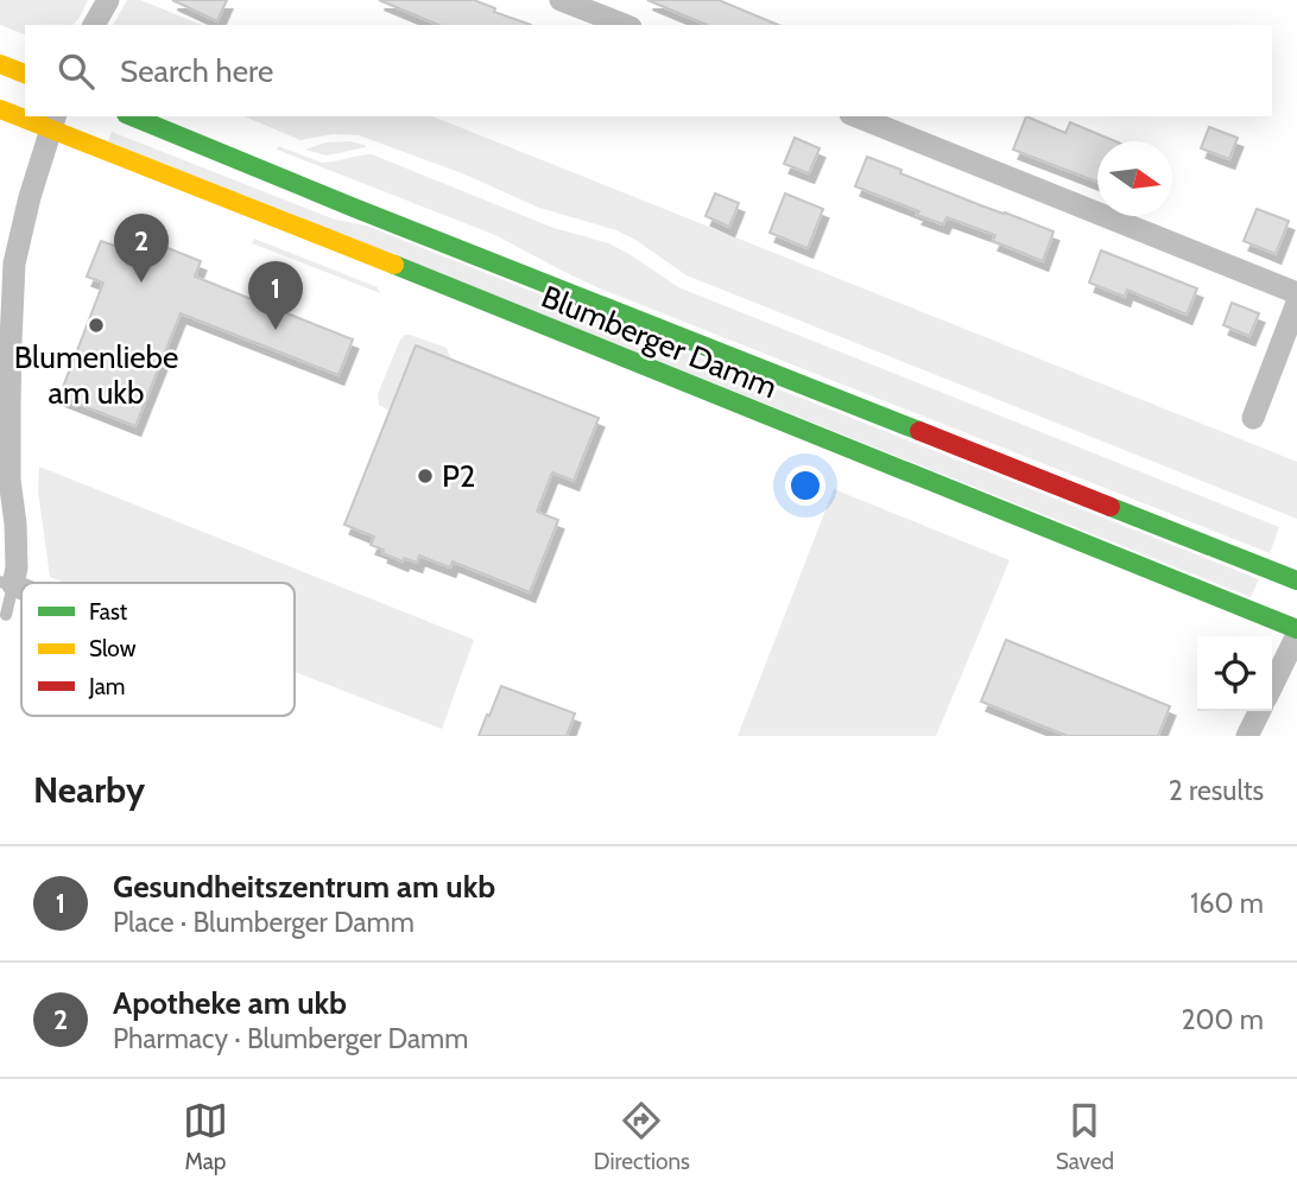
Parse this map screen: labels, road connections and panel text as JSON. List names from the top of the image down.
{
  "streets": {
    "main road": ["Blumberger Damm"]
  },
  "places": ["Blumenliebe am ukb", "P2"],
  "legend": ["Fast", "Slow", "Jam"],
  "north": "right",
  "page": {
    "search": "Search here",
    "pins": ["2", "1"],
    "heading": ["Nearby", "2 results"],
    "list": [
      {
        "mark": "1",
        "name": "Gesundheitszentrum am ukb",
        "note": "Place · Blumberger Damm",
        "value": "160 m"
      },
      {
        "mark": "2",
        "name": "Apotheke am ukb",
        "note": "Pharmacy · Blumberger Damm",
        "value": "200 m"
      }
    ],
    "nav": ["Map", "Directions", "Saved"]
  }
}
